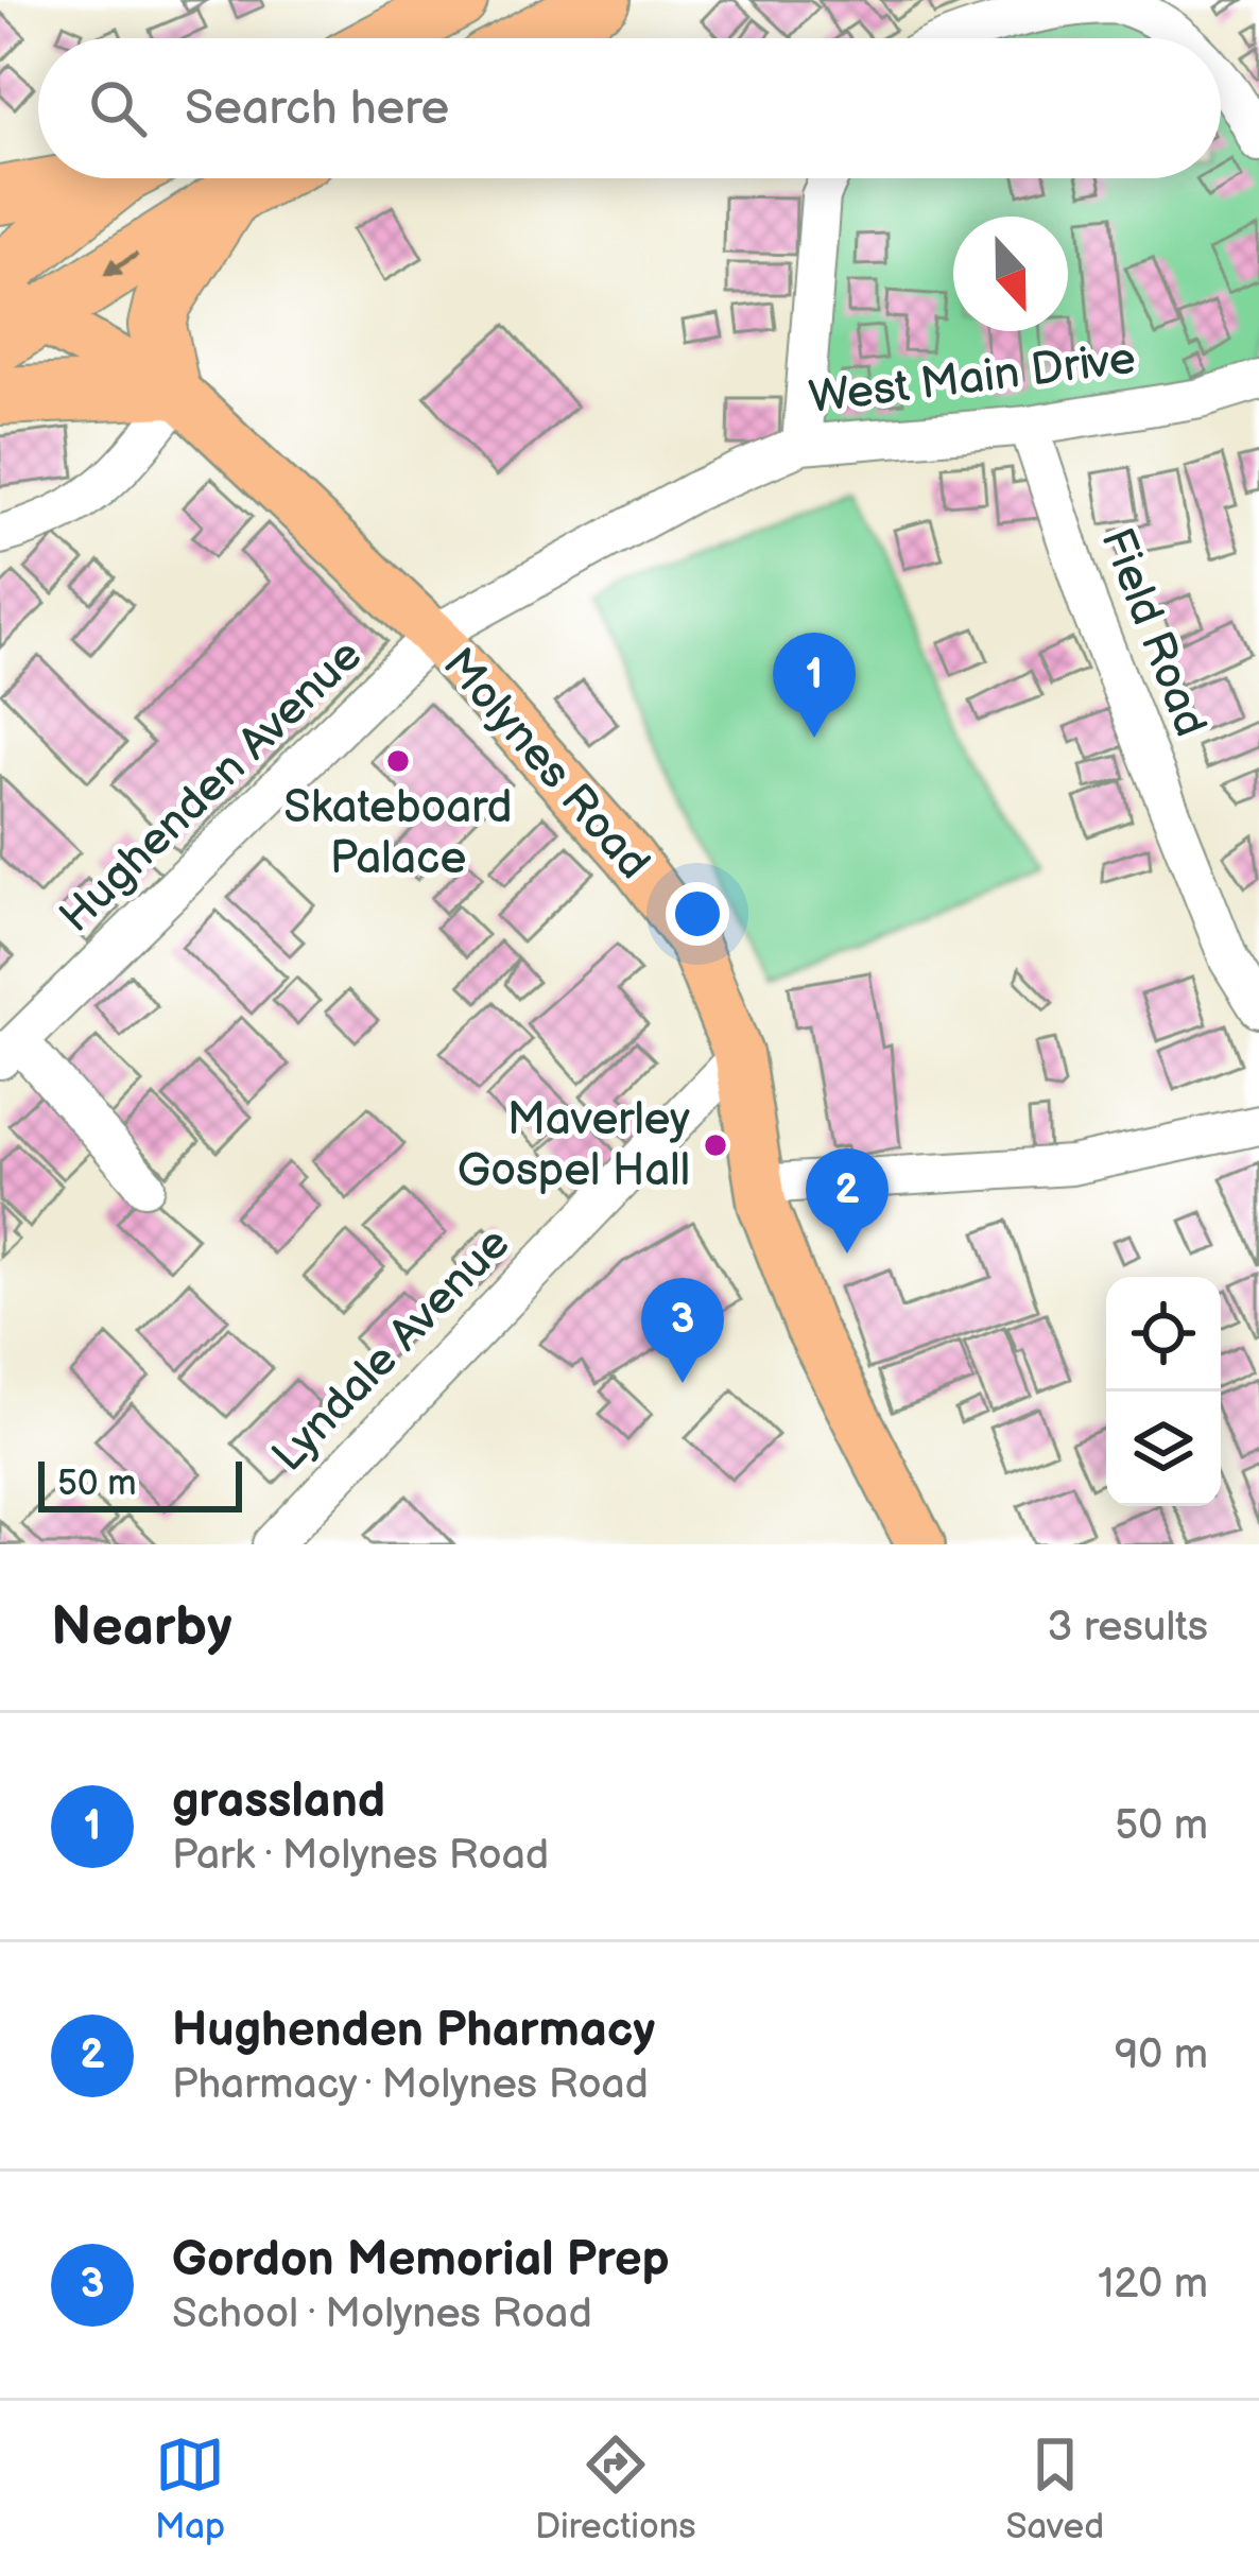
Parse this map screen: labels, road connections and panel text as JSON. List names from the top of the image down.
{
  "streets": {
    "main road": ["Molynes Road"],
    "street": [
      "West Main Drive",
      "Field Road",
      "Hughenden Avenue",
      "Lyndale Avenue"
    ]
  },
  "crossings": [
    ["West Main Drive", "Field Road"],
    ["West Main Drive", "Molynes Road"],
    ["West Main Drive", "Hughenden Avenue"],
    ["Molynes Road", "Hughenden Avenue"],
    ["Molynes Road", "Lyndale Avenue"]
  ],
  "places": ["Skateboard Palace", "Maverley Gospel Hall"],
  "scale_bar": "50 m",
  "north": "bottom",
  "page": {
    "search": "Search here",
    "pins": ["1", "2", "3"],
    "scale": "50 m",
    "heading": ["Nearby", "3 results"],
    "list": [
      {
        "mark": "1",
        "name": "grassland",
        "note": "Park · Molynes Road",
        "value": "50 m"
      },
      {
        "mark": "2",
        "name": "Hughenden Pharmacy",
        "note": "Pharmacy · Molynes Road",
        "value": "90 m"
      },
      {
        "mark": "3",
        "name": "Gordon Memorial Prep",
        "note": "School · Molynes Road",
        "value": "120 m"
      }
    ],
    "nav": ["Map", "Directions", "Saved"]
  }
}
